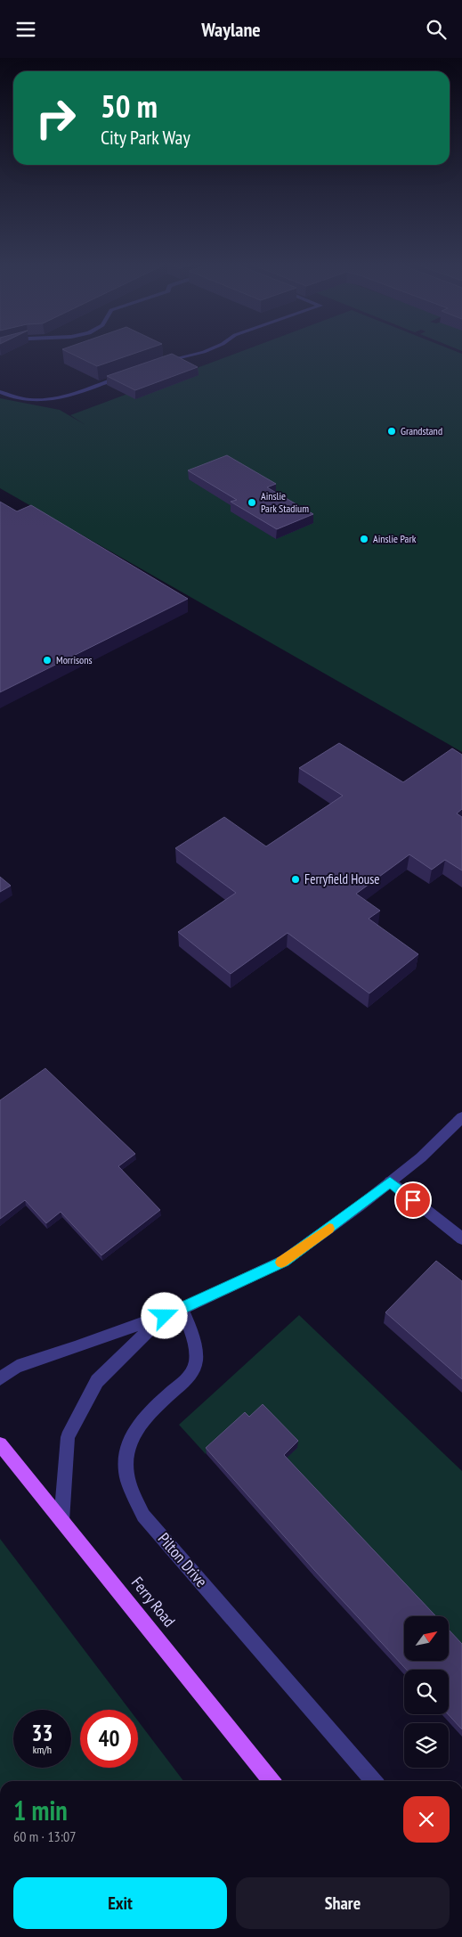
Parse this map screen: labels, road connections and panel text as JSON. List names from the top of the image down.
{
  "streets": {
    "main road": ["Ferry Road"],
    "street": ["Pilton Drive"]
  },
  "places": [
    "Grandstand",
    "Ainslie Park Stadium",
    "Ainslie Park",
    "Morrisons",
    "Ferryfield House"
  ],
  "north": "top right",
  "page": {
    "header": "Waylane",
    "turn": ["50 m", "City Park Way"],
    "speed": "33 km/h",
    "limit": "40",
    "heading": ["1 min", "60 m · 13:07"],
    "buttons": ["Exit", "Share"]
  }
}
